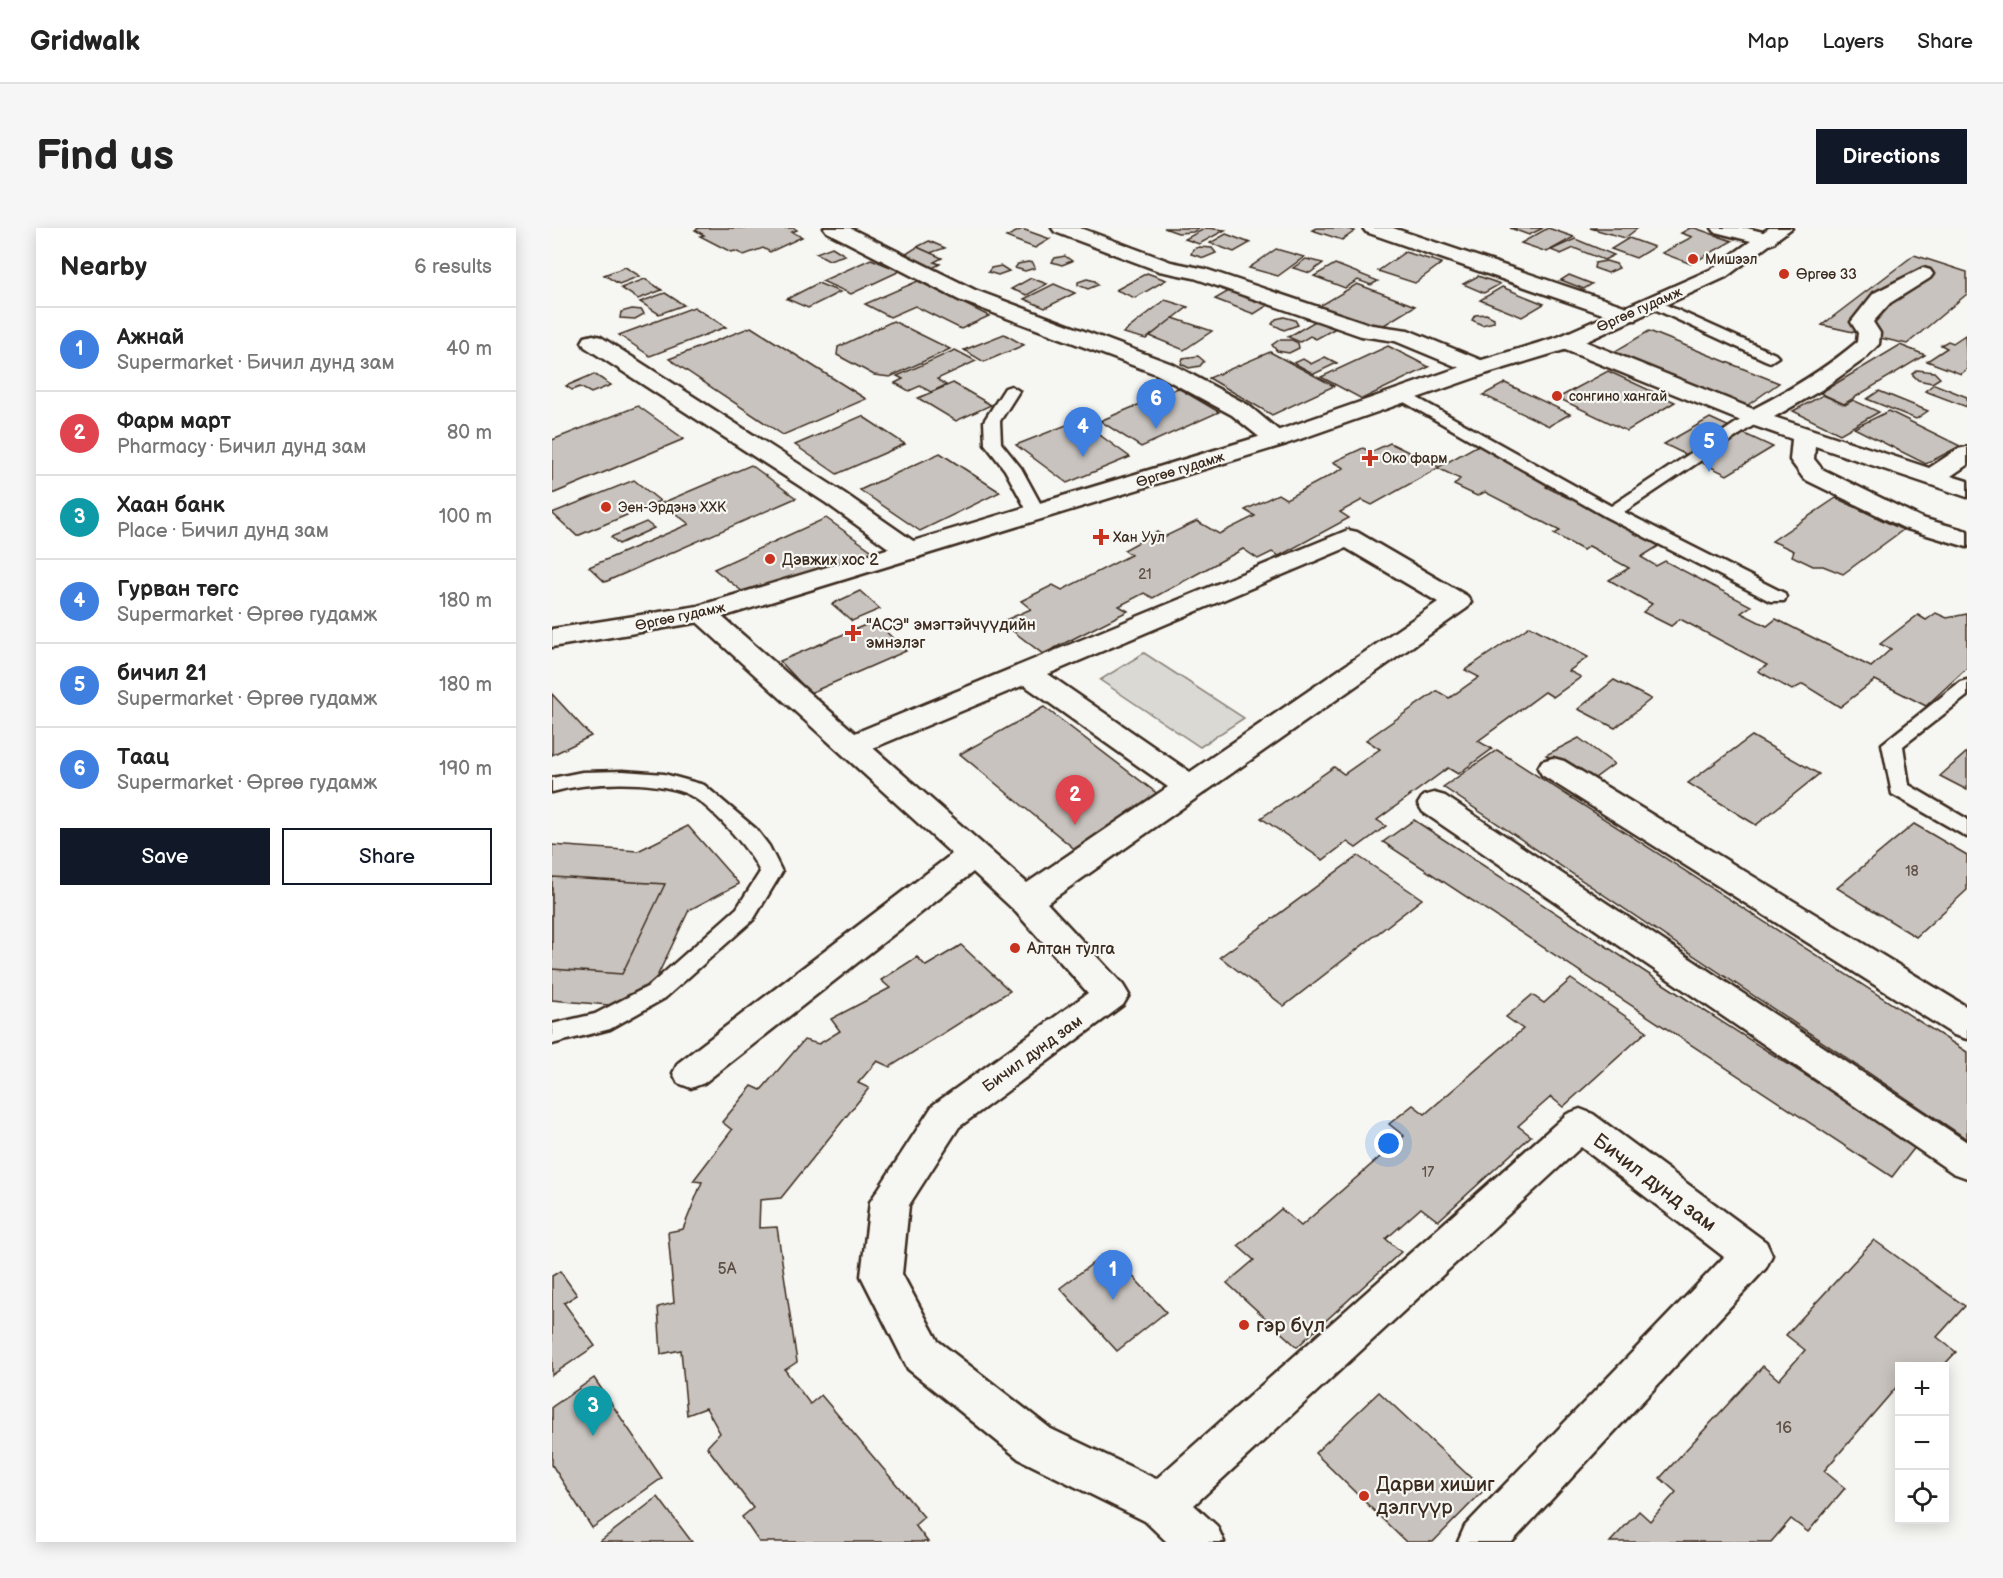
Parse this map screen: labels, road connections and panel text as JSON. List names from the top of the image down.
{
  "streets": {
    "street": ["Өргөө гудамж", "Бичил дунд зам"]
  },
  "crossings": [
    ["Өргөө гудамж", "Бичил дунд зам"]
  ],
  "places": {
    "other": [
      "Мишээл",
      "Өргөө 33",
      "сонгино хангай",
      "Эен-Эрдэнэ ХХК",
      "Дэвжих хос 2",
      "Алтан тулга",
      "гэр бүл",
      "Дарви хишиг дэлгүүр"
    ],
    "health": ["Око фарм", "Хан Уул", "\"АСЭ\" эмэгтэйчүүдийн эмнэлэг"]
  },
  "house_numbers": [
    "21",
    "18",
    "17",
    "5A",
    "16"
  ],
  "page": {
    "header": "Gridwalk",
    "nav": ["Map", "Layers", "Share"],
    "buttons": [
      "Directions",
      ["Save", "Share"]
    ],
    "title": "Find us",
    "heading": ["Nearby", "6 results"],
    "list": [
      {
        "mark": "1",
        "name": "Ажнай",
        "note": "Supermarket · Бичил дунд зам",
        "value": "40 m"
      },
      {
        "mark": "2",
        "name": "Фарм март",
        "note": "Pharmacy · Бичил дунд зам",
        "value": "80 m"
      },
      {
        "mark": "3",
        "name": "Хаан банк",
        "note": "Place · Бичил дунд зам",
        "value": "100 m"
      },
      {
        "mark": "4",
        "name": "Гурван төгс",
        "note": "Supermarket · Өргөө гудамж",
        "value": "180 m"
      },
      {
        "mark": "5",
        "name": "бичил 21",
        "note": "Supermarket · Өргөө гудамж",
        "value": "180 m"
      },
      {
        "mark": "6",
        "name": "Таац",
        "note": "Supermarket · Өргөө гудамж",
        "value": "190 m"
      }
    ],
    "pins": [
      "6",
      "4",
      "5",
      "2",
      "1",
      "3"
    ],
    "map_buttons": ["+", "−"]
  }
}
